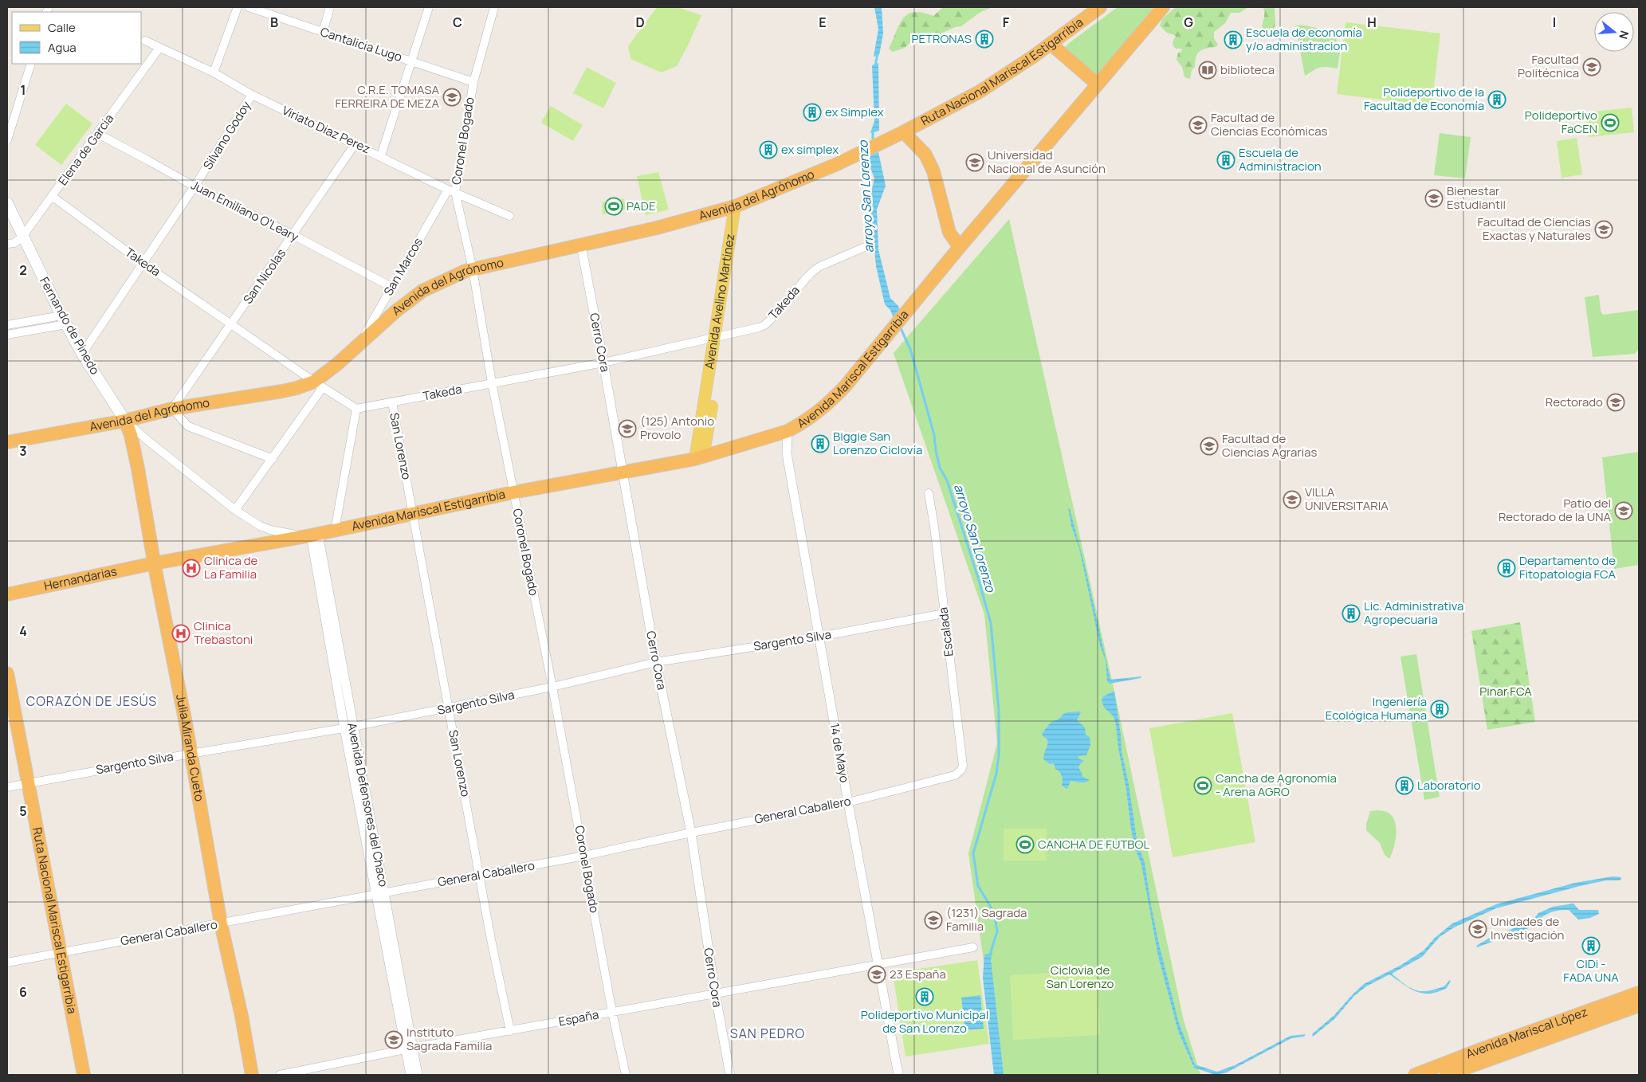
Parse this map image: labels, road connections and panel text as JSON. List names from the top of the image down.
{
  "streets": {
    "highway": [
      "Ruta Nacional Mariscal Estigarribia",
      "Avenida del Agrónomo",
      "Avenida Mariscal Estigarribia",
      "Hernandarias",
      "Julia Miranda Cueto",
      "Avenida Mariscal López"
    ],
    "main road": ["Avenida Avelino Martinez", "Fernando de Pinedo"],
    "street": [
      "Cantalicia Lugo",
      "Viriato Diaz Perez",
      "Silvano Godoy",
      "Coronel Bogado",
      "Elena de Garcia",
      "Juan Emiliano O'Leary",
      "Takeda",
      "San Marcos",
      "San Nicolas",
      "Cerro Cora",
      "San Lorenzo",
      "Escalada",
      "Sargento Silva",
      "14 de Mayo",
      "Avenida Defensores del Chaco",
      "General Caballero",
      "España"
    ]
  },
  "crossings": [
    ["Cantalicia Lugo", "Coronel Bogado"],
    ["Ruta Nacional Mariscal Estigarribia", "Avenida del Agrónomo"],
    ["Ruta Nacional Mariscal Estigarribia", "Sargento Silva"],
    ["Ruta Nacional Mariscal Estigarribia", "General Caballero"],
    ["Viriato Diaz Perez", "Silvano Godoy"],
    ["Viriato Diaz Perez", "Coronel Bogado"],
    ["Viriato Diaz Perez", "Elena de Garcia"],
    ["Viriato Diaz Perez", "San Marcos"],
    ["Viriato Diaz Perez", "San Nicolas"],
    ["Silvano Godoy", "Juan Emiliano O'Leary"],
    ["Silvano Godoy", "Takeda"],
    ["Silvano Godoy", "Fernando de Pinedo"],
    ["Coronel Bogado", "Avenida del Agrónomo"],
    ["Coronel Bogado", "Takeda"],
    ["Coronel Bogado", "San Marcos"],
    ["Coronel Bogado", "Avenida Mariscal Estigarribia"],
    ["Coronel Bogado", "Sargento Silva"],
    ["Coronel Bogado", "General Caballero"],
    ["Coronel Bogado", "España"],
    ["Elena de Garcia", "Juan Emiliano O'Leary"],
    ["Elena de Garcia", "Takeda"],
    ["Elena de Garcia", "Fernando de Pinedo"],
    ["Avenida del Agrónomo", "Takeda"],
    ["Avenida del Agrónomo", "San Marcos"],
    ["Avenida del Agrónomo", "San Nicolas"],
    ["Avenida del Agrónomo", "Avenida Avelino Martinez"],
    ["Avenida del Agrónomo", "Fernando de Pinedo"],
    ["Avenida del Agrónomo", "Cerro Cora"],
    ["Avenida del Agrónomo", "Julia Miranda Cueto"],
    ["Juan Emiliano O'Leary", "San Marcos"],
    ["Juan Emiliano O'Leary", "San Nicolas"],
    ["Takeda", "San Nicolas"],
    ["Takeda", "Avenida Avelino Martinez"],
    ["Takeda", "Cerro Cora"],
    ["Takeda", "San Lorenzo"],
    ["Avenida Avelino Martinez", "Avenida Mariscal Estigarribia"],
    ["Fernando de Pinedo", "Avenida Mariscal Estigarribia"],
    ["Fernando de Pinedo", "Julia Miranda Cueto"],
    ["Fernando de Pinedo", "Avenida Defensores del Chaco"],
    ["Cerro Cora", "Avenida Mariscal Estigarribia"],
    ["Cerro Cora", "Sargento Silva"],
    ["Cerro Cora", "General Caballero"],
    ["Cerro Cora", "España"],
    ["Avenida Mariscal Estigarribia", "San Lorenzo"],
    ["Avenida Mariscal Estigarribia", "Hernandarias"],
    ["Avenida Mariscal Estigarribia", "Julia Miranda Cueto"],
    ["Avenida Mariscal Estigarribia", "14 de Mayo"],
    ["Avenida Mariscal Estigarribia", "Avenida Defensores del Chaco"],
    ["San Lorenzo", "Sargento Silva"],
    ["San Lorenzo", "General Caballero"],
    ["San Lorenzo", "España"],
    ["Hernandarias", "Julia Miranda Cueto"],
    ["Escalada", "Sargento Silva"],
    ["Escalada", "General Caballero"],
    ["Sargento Silva", "Julia Miranda Cueto"],
    ["Sargento Silva", "14 de Mayo"],
    ["Sargento Silva", "Avenida Defensores del Chaco"],
    ["Julia Miranda Cueto", "General Caballero"],
    ["14 de Mayo", "General Caballero"],
    ["14 de Mayo", "España"],
    ["Avenida Defensores del Chaco", "General Caballero"],
    ["Avenida Defensores del Chaco", "España"]
  ],
  "districts": ["CORAZÓN DE JESÚS", "SAN PEDRO"],
  "water": ["arroyo San Lorenzo"],
  "parks": ["Pinar FCA", "Ciclovia de San Lorenzo"],
  "places": {
    "building": [
      "PETRONAS",
      "Escuela de economía y/o administracion",
      "Polideportivo de la Facultad de Economía",
      "ex Simplex",
      "ex simplex",
      "Escuela de Administracion",
      "Biggie San Lorenzo Ciclovía",
      "Departamento de Fitopatologia FCA",
      "Lic. Administrativa Agropecuaria",
      "Ingeniería Ecológica Humana",
      "Laboratorio",
      "CIDi - FADA UNA",
      "Polideportivo Municipal de San Lorenzo"
    ],
    "school or university": [
      "Facultad Politécnica",
      "C.R.E. TOMASA FERREIRA DE MEZA",
      "Facultad de Ciencias Económicas",
      "Universidad Nacional de Asunción",
      "Bienestar Estudiantil",
      "Facultad de Ciencias Exactas y Naturales",
      "Rectorado",
      "(125) Antonio Provolo",
      "Facultad de Ciencias Agrarias",
      "VILLA UNIVERSITARIA",
      "Patio del Rectorado de la UNA",
      "(1231) Sagrada Familia",
      "Unidades de Investigación",
      "23 España",
      "Instituto Sagrada Familia"
    ],
    "library": ["biblioteca"],
    "sports": [
      "Polideportivo FaCEN",
      "PADE",
      "Cancha de Agronomia - Arena AGRO",
      "CANCHA DE FUTBOL"
    ],
    "hospital": ["Clinica de La Familia", "Clinica Trebastoni"]
  },
  "legend": ["Calle", "Agua"],
  "north": "right",
  "grid": {
    "columns": [
      "B",
      "C",
      "D",
      "E",
      "F",
      "G",
      "H",
      "I"
    ],
    "rows": [
      "1",
      "2",
      "3",
      "4",
      "5",
      "6"
    ]
  }
}
